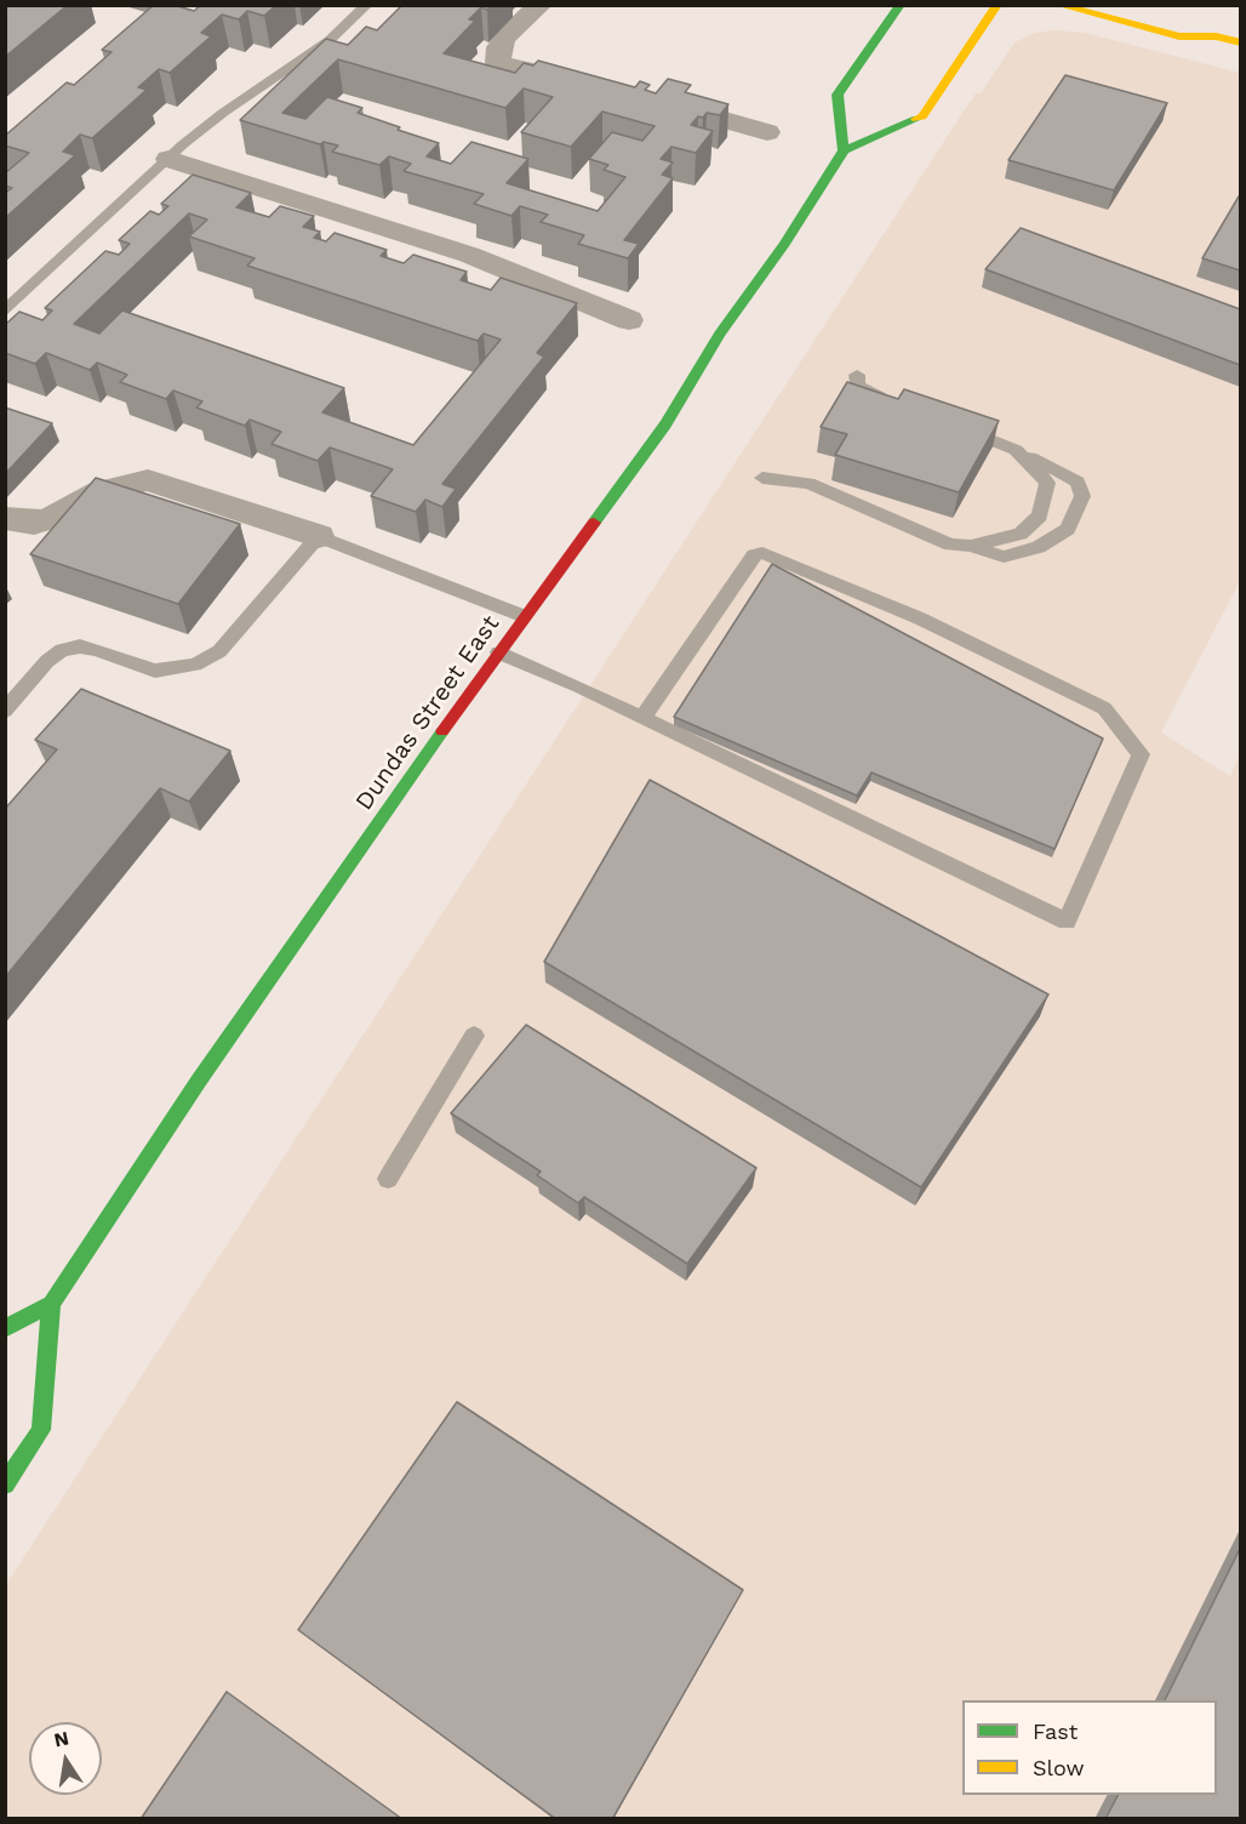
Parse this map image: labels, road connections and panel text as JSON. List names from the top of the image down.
{
  "streets": {
    "main road": ["Dundas Street East"]
  },
  "legend": ["Fast", "Slow"],
  "north": "top"
}
